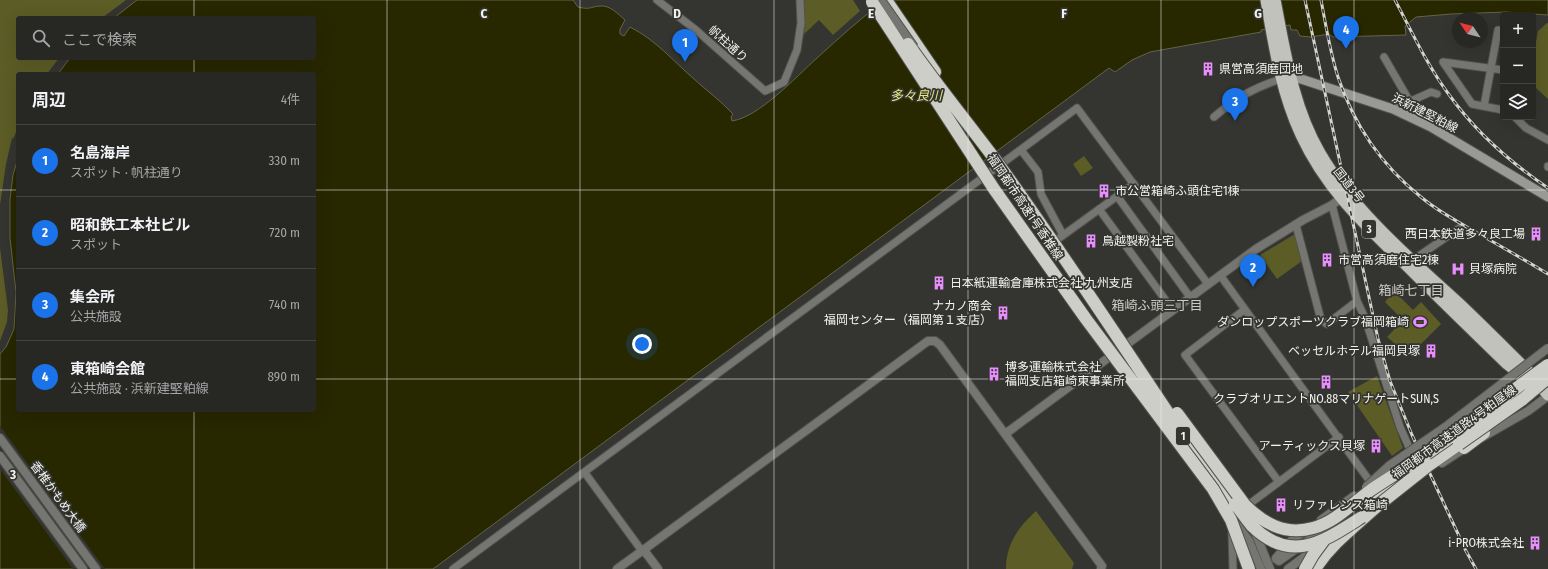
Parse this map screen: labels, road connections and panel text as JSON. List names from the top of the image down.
{
  "streets": {
    "highway": [
      "国道3号",
      "福岡都市高速1号香椎線",
      "3",
      "福岡都市高速道路4号粕屋線",
      "1"
    ],
    "main road": ["浜新建堅粕線"],
    "street": ["帆柱通り", "香椎かもめ大橋"]
  },
  "crossings": [
    ["浜新建堅粕線", "国道3号"],
    ["国道3号", "福岡都市高速道路4号粕屋線"]
  ],
  "districts": ["箱崎七丁目", "箱崎ふ頭三丁目"],
  "water": ["多々良川"],
  "places": {
    "building": [
      "県営高須磨団地",
      "市公営箱崎ふ頭住宅1棟",
      "西日本鉄道多々良工場",
      "鳥越製粉社宅",
      "市営高須磨住宅2棟",
      "日本紙運輸倉庫株式会社 九州支店",
      "ナカノ商会 福岡センター（福岡第１支店）",
      "ベッセルホテル福岡貝塚",
      "博多運輸株式会社 福岡支店箱崎東事業所",
      "クラブオリエントNO.88マリナゲートSUN,S",
      "アーティックス貝塚",
      "リファレンス箱崎",
      "i-PRO株式会社"
    ],
    "hospital": ["貝塚病院"],
    "sports": ["ダンロップスポーツクラブ福岡箱崎"]
  },
  "north": "top left",
  "page": {
    "map_buttons": ["+", "−"],
    "pins": [
      "4",
      "1",
      "3",
      "2"
    ],
    "search": "ここで検索",
    "heading": ["周辺", "4件"],
    "list": [
      {
        "mark": "1",
        "name": "名島海岸",
        "note": "スポット · 帆柱通り",
        "value": "330 m"
      },
      {
        "mark": "2",
        "name": "昭和鉄工本社ビル",
        "note": "スポット",
        "value": "720 m"
      },
      {
        "mark": "3",
        "name": "集会所",
        "note": "公共施設",
        "value": "740 m"
      },
      {
        "mark": "4",
        "name": "東箱崎会館",
        "note": "公共施設 · 浜新建堅粕線",
        "value": "890 m"
      }
    ]
  },
  "grid": {
    "columns": [
      "C",
      "D",
      "E",
      "F",
      "G"
    ],
    "rows": ["3"]
  }
}
